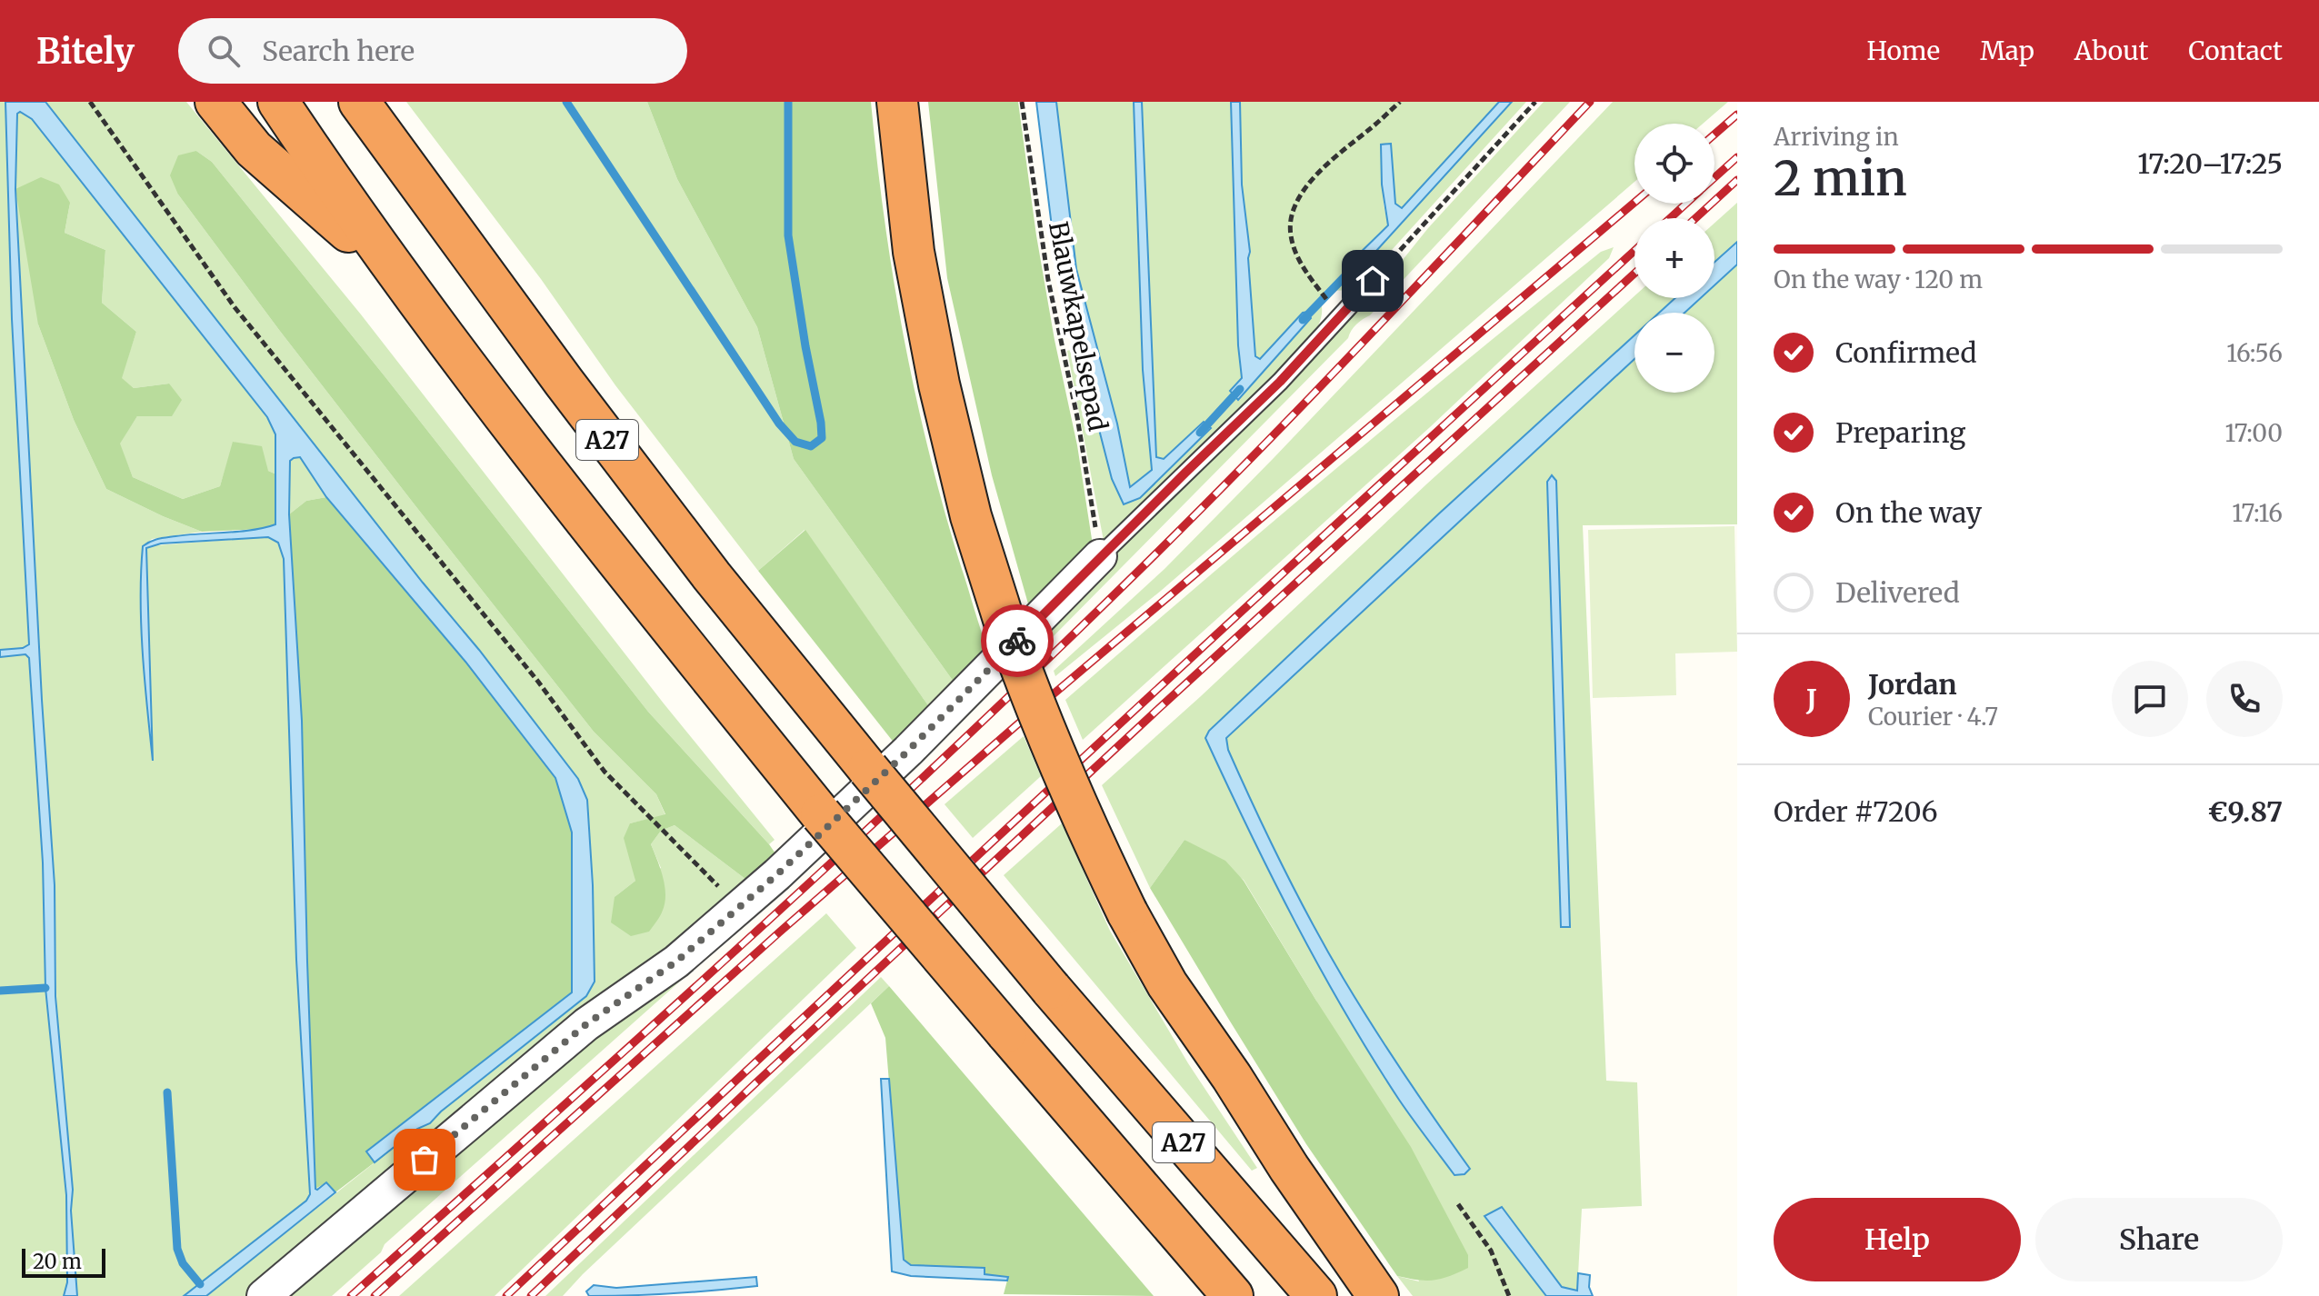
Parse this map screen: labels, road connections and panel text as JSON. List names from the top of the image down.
{
  "streets": {
    "highway": ["A27"],
    "path": ["Blauwkapelsepad"]
  },
  "scale_bar": "20 m",
  "page": {
    "header": "Bitely",
    "search": "Search here",
    "nav": [
      "Home",
      "Map",
      "About",
      "Contact"
    ],
    "heading": ["2 min", "Arriving in", "17:20–17:25"],
    "panel": [
      "Jordan",
      "Courier · 4.7",
      "Order #7206",
      "€9.87"
    ],
    "map_buttons": ["+", "−"],
    "bar": "On the way · 120 m",
    "list": [
      ["Confirmed", "16:56"],
      ["Preparing", "17:00"],
      ["On the way", "17:16"],
      "Delivered"
    ],
    "round": "J",
    "buttons": ["Help", "Share"],
    "scale": "20 m"
  }
}
